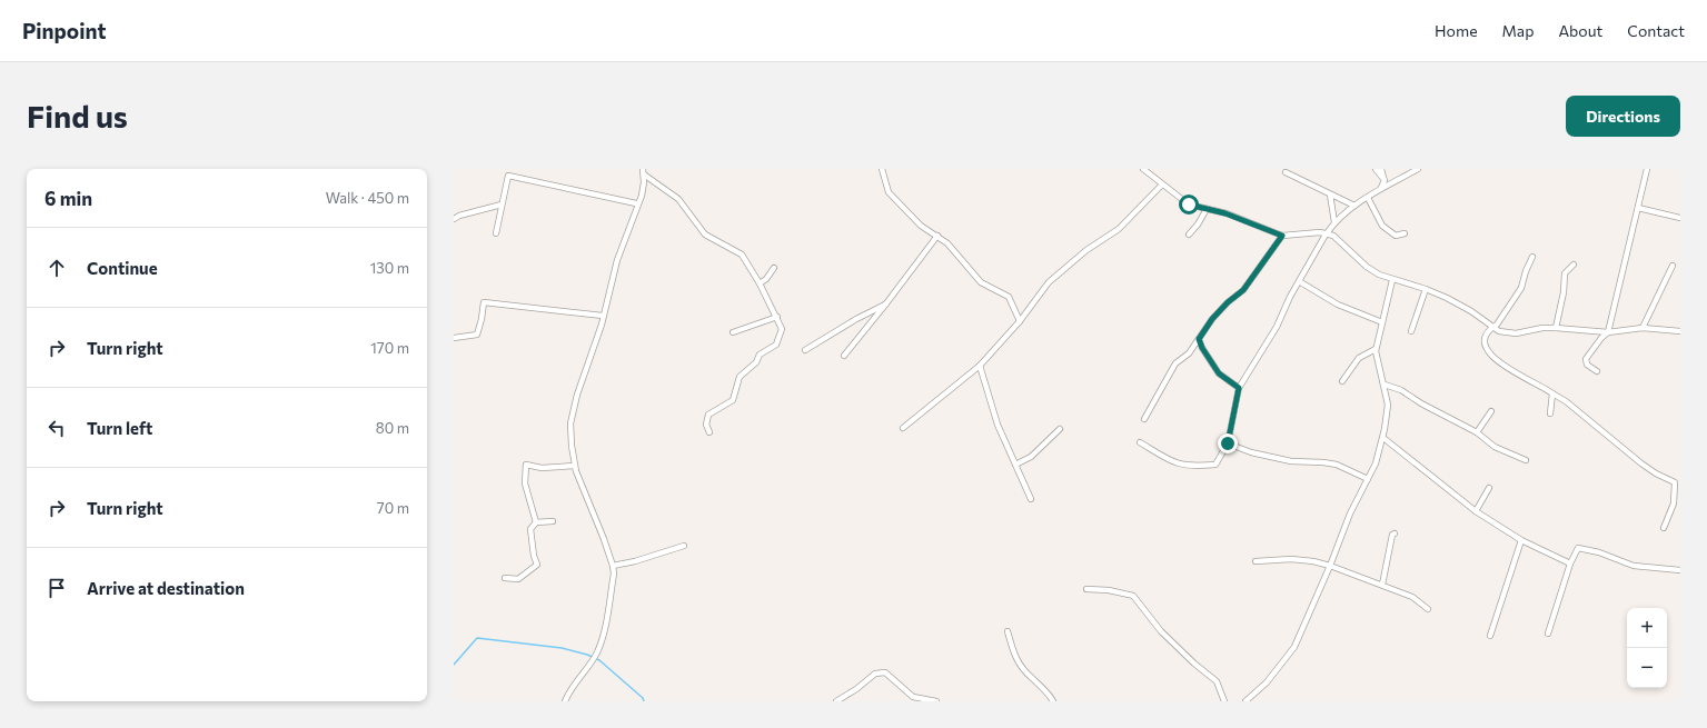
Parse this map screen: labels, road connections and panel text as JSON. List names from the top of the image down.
{
  "page": {
    "header": "Pinpoint",
    "nav": [
      "Home",
      "Map",
      "About",
      "Contact"
    ],
    "buttons": "Directions",
    "title": "Find us",
    "heading": ["6 min", "Walk · 450 m"],
    "list": [
      ["Continue", "130 m"],
      ["Turn right", "170 m"],
      ["Turn left", "80 m"],
      ["Turn right", "70 m"],
      "Arrive at destination"
    ],
    "map_buttons": ["+", "−"]
  }
}
